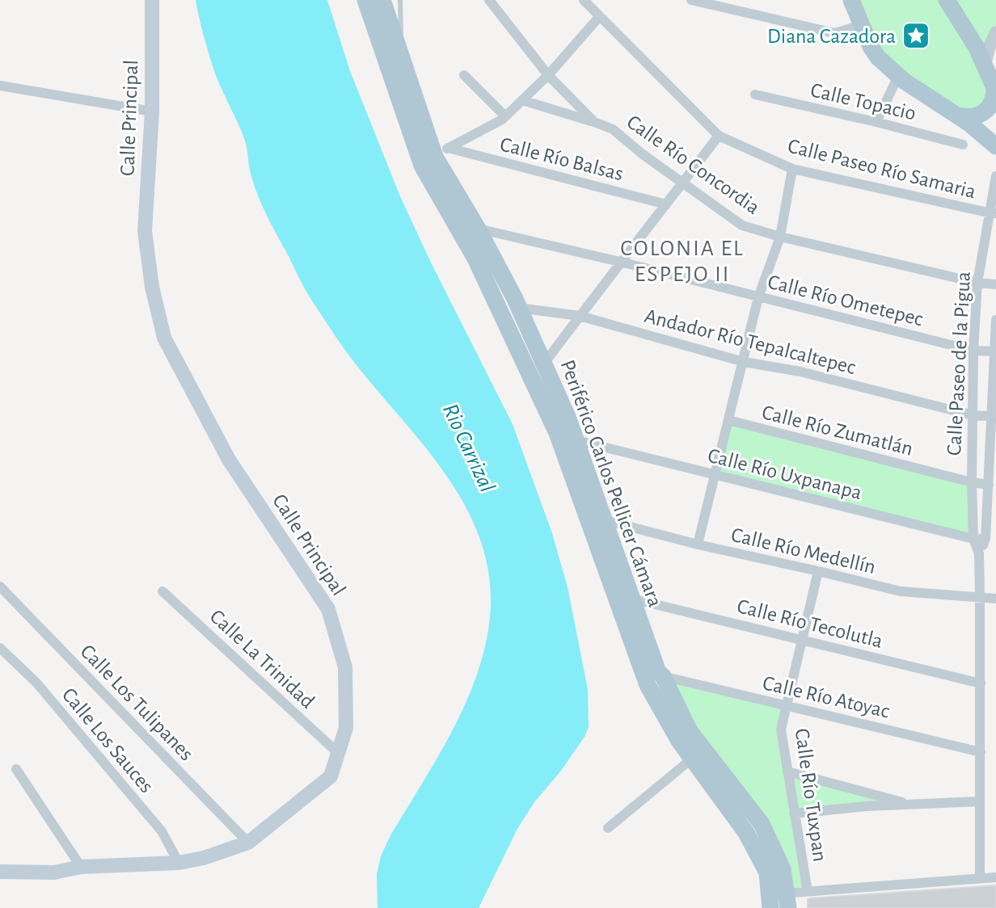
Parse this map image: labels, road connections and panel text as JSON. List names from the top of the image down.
{
  "streets": {
    "main road": ["Calle Principal", "Periférico Carlos Pellicer Cámara"],
    "street": [
      "Calle Topacio",
      "Calle Río Balsas",
      "Calle Río Concordia",
      "Calle Paseo Río Samaria",
      "Calle Río Ometepec",
      "Andador Río Tepalcaltepec",
      "Calle Paseo de la Pigua",
      "Calle Río Zumatlán",
      "Calle Río Uxpanapa",
      "Calle Río Medellín",
      "Calle Río Tecolutla",
      "Calle La Trinidad",
      "Calle Río Atoyac",
      "Calle Los Tulipanes",
      "Calle Los Sauces",
      "Calle Río Tuxpan"
    ]
  },
  "crossings": [
    ["Calle Principal", "Calle La Trinidad"],
    ["Calle Principal", "Calle Los Tulipanes"],
    ["Calle Principal", "Calle Los Sauces"],
    ["Calle Río Balsas", "Periférico Carlos Pellicer Cámara"],
    ["Calle Río Concordia", "Calle Paseo de la Pigua"],
    ["Calle Paseo Río Samaria", "Calle Paseo de la Pigua"],
    ["Calle Río Ometepec", "Calle Paseo de la Pigua"],
    ["Calle Río Ometepec", "Periférico Carlos Pellicer Cámara"],
    ["Andador Río Tepalcaltepec", "Calle Paseo de la Pigua"],
    ["Andador Río Tepalcaltepec", "Periférico Carlos Pellicer Cámara"],
    ["Calle Paseo de la Pigua", "Calle Río Zumatlán"],
    ["Calle Paseo de la Pigua", "Calle Río Uxpanapa"],
    ["Calle Paseo de la Pigua", "Calle Río Medellín"],
    ["Calle Paseo de la Pigua", "Calle Río Tecolutla"],
    ["Calle Paseo de la Pigua", "Calle Río Atoyac"],
    ["Calle Río Uxpanapa", "Periférico Carlos Pellicer Cámara"],
    ["Periférico Carlos Pellicer Cámara", "Calle Río Medellín"],
    ["Periférico Carlos Pellicer Cámara", "Calle Río Tecolutla"],
    ["Periférico Carlos Pellicer Cámara", "Calle Río Atoyac"],
    ["Calle Río Medellín", "Calle Río Tuxpan"],
    ["Calle Río Tecolutla", "Calle Río Tuxpan"],
    ["Calle Río Atoyac", "Calle Río Tuxpan"]
  ],
  "districts": ["COLONIA EL ESPEJO II"],
  "water": ["Rio Carrizal"],
  "places": {
    "place": ["Diana Cazadora"]
  }
}
